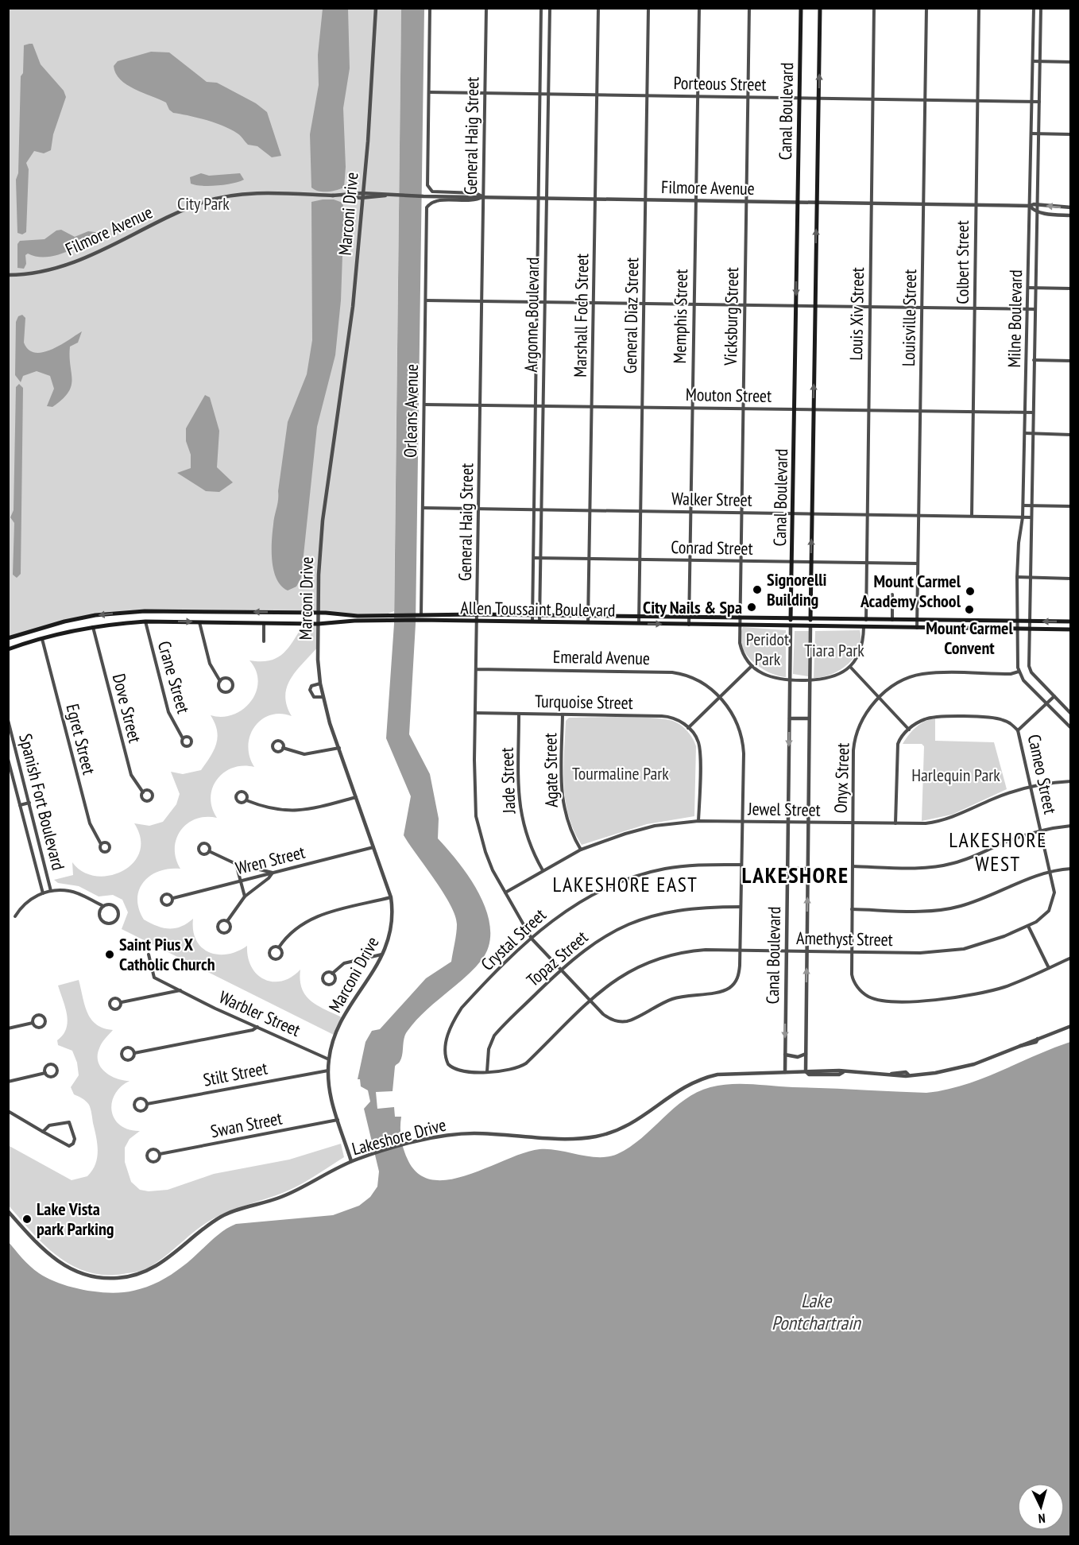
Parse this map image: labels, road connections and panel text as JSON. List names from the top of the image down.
{
  "streets": {
    "main road": ["Canal Boulevard", "Allen Toussaint Boulevard"],
    "street": [
      "Porteous Street",
      "General Haig Street",
      "Filmore Avenue",
      "Marconi Drive",
      "Colbert Street",
      "Louis Xiv Street",
      "Argonne Boulevard",
      "Marshall Foch Street",
      "General Diaz Street",
      "Memphis Street",
      "Vicksburg Street",
      "Louisville Street",
      "Milne Boulevard",
      "Mouton Street",
      "Orleans Avenue",
      "Walker Street",
      "Conrad Street",
      "Emerald Avenue",
      "Crane Street",
      "Turquoise Street",
      "Dove Street",
      "Egret Street",
      "Agate Street",
      "Cameo Street",
      "Onyx Street",
      "Jade Street",
      "Spanish Fort Boulevard",
      "Jewel Street",
      "Wren Street",
      "Amethyst Street",
      "Crystal Street",
      "Topaz Street",
      "Warbler Street",
      "Stilt Street",
      "Swan Street",
      "Lakeshore Drive"
    ]
  },
  "crossings": [
    ["Porteous Street", "Canal Boulevard"],
    ["Porteous Street", "General Haig Street"],
    ["Porteous Street", "Colbert Street"],
    ["Porteous Street", "Louis Xiv Street"],
    ["Porteous Street", "Argonne Boulevard"],
    ["Porteous Street", "Marshall Foch Street"],
    ["Porteous Street", "General Diaz Street"],
    ["Porteous Street", "Memphis Street"],
    ["Porteous Street", "Vicksburg Street"],
    ["Porteous Street", "Louisville Street"],
    ["Porteous Street", "Milne Boulevard"],
    ["Canal Boulevard", "Filmore Avenue"],
    ["Canal Boulevard", "Mouton Street"],
    ["Canal Boulevard", "Walker Street"],
    ["Canal Boulevard", "Conrad Street"],
    ["Canal Boulevard", "Allen Toussaint Boulevard"],
    ["Canal Boulevard", "Jewel Street"],
    ["Canal Boulevard", "Amethyst Street"],
    ["Canal Boulevard", "Lakeshore Drive"],
    ["General Haig Street", "Filmore Avenue"],
    ["General Haig Street", "Mouton Street"],
    ["General Haig Street", "Orleans Avenue"],
    ["General Haig Street", "Walker Street"],
    ["General Haig Street", "Allen Toussaint Boulevard"],
    ["General Haig Street", "Emerald Avenue"],
    ["General Haig Street", "Turquoise Street"],
    ["General Haig Street", "Jewel Street"],
    ["General Haig Street", "Amethyst Street"],
    ["General Haig Street", "Crystal Street"],
    ["General Haig Street", "Topaz Street"],
    ["Filmore Avenue", "Marconi Drive"],
    ["Filmore Avenue", "Colbert Street"],
    ["Filmore Avenue", "Louis Xiv Street"],
    ["Filmore Avenue", "Argonne Boulevard"],
    ["Filmore Avenue", "Marshall Foch Street"],
    ["Filmore Avenue", "General Diaz Street"],
    ["Filmore Avenue", "Memphis Street"],
    ["Filmore Avenue", "Vicksburg Street"],
    ["Filmore Avenue", "Louisville Street"],
    ["Filmore Avenue", "Milne Boulevard"],
    ["Filmore Avenue", "Orleans Avenue"],
    ["Marconi Drive", "Allen Toussaint Boulevard"],
    ["Marconi Drive", "Wren Street"],
    ["Marconi Drive", "Warbler Street"],
    ["Marconi Drive", "Stilt Street"],
    ["Marconi Drive", "Swan Street"],
    ["Marconi Drive", "Lakeshore Drive"],
    ["Colbert Street", "Mouton Street"],
    ["Colbert Street", "Walker Street"],
    ["Louis Xiv Street", "Mouton Street"],
    ["Louis Xiv Street", "Walker Street"],
    ["Louis Xiv Street", "Conrad Street"],
    ["Louis Xiv Street", "Allen Toussaint Boulevard"],
    ["Argonne Boulevard", "Mouton Street"],
    ["Argonne Boulevard", "Walker Street"],
    ["Argonne Boulevard", "Conrad Street"],
    ["Argonne Boulevard", "Allen Toussaint Boulevard"],
    ["Marshall Foch Street", "Mouton Street"],
    ["Marshall Foch Street", "Walker Street"],
    ["Marshall Foch Street", "Conrad Street"],
    ["Marshall Foch Street", "Allen Toussaint Boulevard"],
    ["General Diaz Street", "Mouton Street"],
    ["General Diaz Street", "Walker Street"],
    ["General Diaz Street", "Conrad Street"],
    ["General Diaz Street", "Allen Toussaint Boulevard"],
    ["Memphis Street", "Mouton Street"],
    ["Memphis Street", "Walker Street"],
    ["Memphis Street", "Conrad Street"],
    ["Memphis Street", "Allen Toussaint Boulevard"],
    ["Vicksburg Street", "Mouton Street"],
    ["Vicksburg Street", "Walker Street"],
    ["Vicksburg Street", "Conrad Street"],
    ["Vicksburg Street", "Allen Toussaint Boulevard"],
    ["Louisville Street", "Mouton Street"],
    ["Louisville Street", "Walker Street"],
    ["Louisville Street", "Conrad Street"],
    ["Louisville Street", "Allen Toussaint Boulevard"],
    ["Milne Boulevard", "Mouton Street"],
    ["Milne Boulevard", "Walker Street"],
    ["Milne Boulevard", "Allen Toussaint Boulevard"],
    ["Milne Boulevard", "Cameo Street"],
    ["Mouton Street", "Orleans Avenue"],
    ["Orleans Avenue", "Walker Street"],
    ["Orleans Avenue", "Allen Toussaint Boulevard"],
    ["Allen Toussaint Boulevard", "Crane Street"],
    ["Allen Toussaint Boulevard", "Dove Street"],
    ["Allen Toussaint Boulevard", "Egret Street"],
    ["Emerald Avenue", "Jewel Street"],
    ["Emerald Avenue", "Amethyst Street"],
    ["Emerald Avenue", "Crystal Street"],
    ["Emerald Avenue", "Topaz Street"],
    ["Turquoise Street", "Agate Street"],
    ["Turquoise Street", "Jade Street"],
    ["Agate Street", "Jewel Street"],
    ["Cameo Street", "Jewel Street"],
    ["Cameo Street", "Amethyst Street"],
    ["Onyx Street", "Jewel Street"],
    ["Onyx Street", "Amethyst Street"],
    ["Jade Street", "Jewel Street"],
    ["Amethyst Street", "Crystal Street"],
    ["Amethyst Street", "Topaz Street"],
    ["Crystal Street", "Topaz Street"]
  ],
  "districts": ["LAKESHORE WEST", "LAKESHORE", "LAKESHORE EAST"],
  "water": ["Lake Pontchartrain"],
  "parks": [
    "City Park",
    "Peridot Park",
    "Tiara Park",
    "Tourmaline Park",
    "Harlequin Park"
  ],
  "places": [
    "Signorelli Building",
    "Mount Carmel Academy School",
    "City Nails & Spa",
    "Mount Carmel Convent",
    "Saint Pius X Catholic Church",
    "Lake Vista park Parking"
  ],
  "north": "bottom"
}
